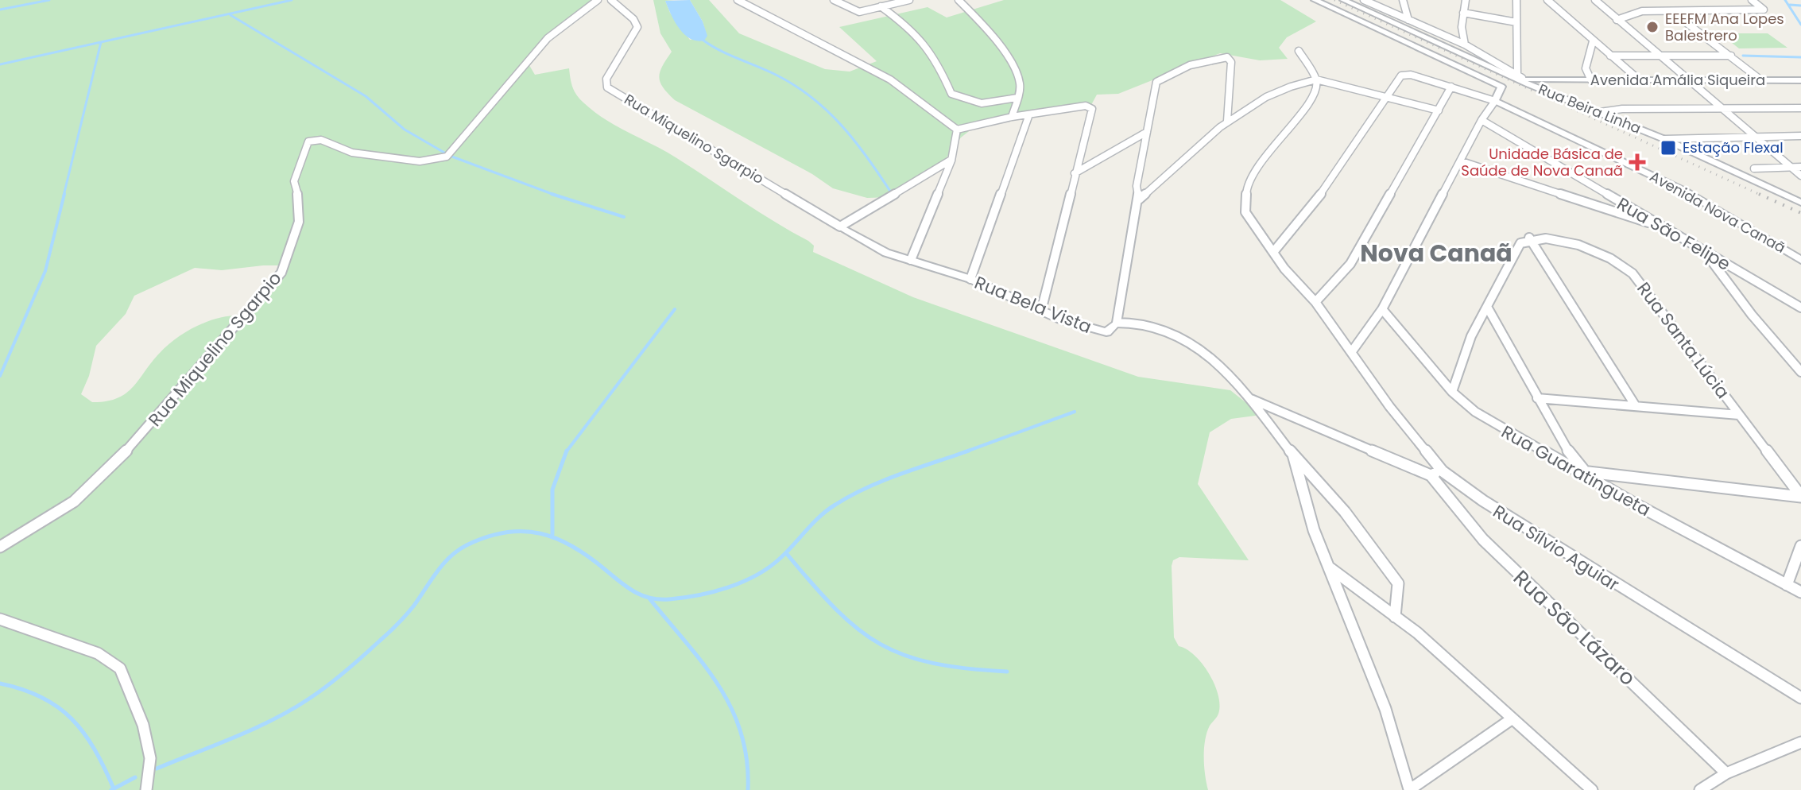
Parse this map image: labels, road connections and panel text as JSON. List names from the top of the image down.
{
  "streets": {
    "street": [
      "Avenida Amália Siqueira",
      "Rua Beira Linha",
      "Rua Miquelino Sgarpio",
      "Avenida Nova Canaã",
      "Rua São Felipe",
      "Rua Bela Vista",
      "Rua Santa Lúcia",
      "Rua Guaratingueta",
      "Rua Sílvio Aguiar",
      "Rua São Lázaro"
    ]
  },
  "crossings": [
    ["Avenida Amália Siqueira", "Rua Beira Linha"],
    ["Rua Miquelino Sgarpio", "Rua Bela Vista"]
  ],
  "districts": ["Nova Canaã"],
  "places": {
    "other": ["EEEFM Ana Lopes Balestrero"],
    "transit": ["Estação Flexal"],
    "health": ["Unidade Básica de Saúde de Nova Canaã"]
  }
}
